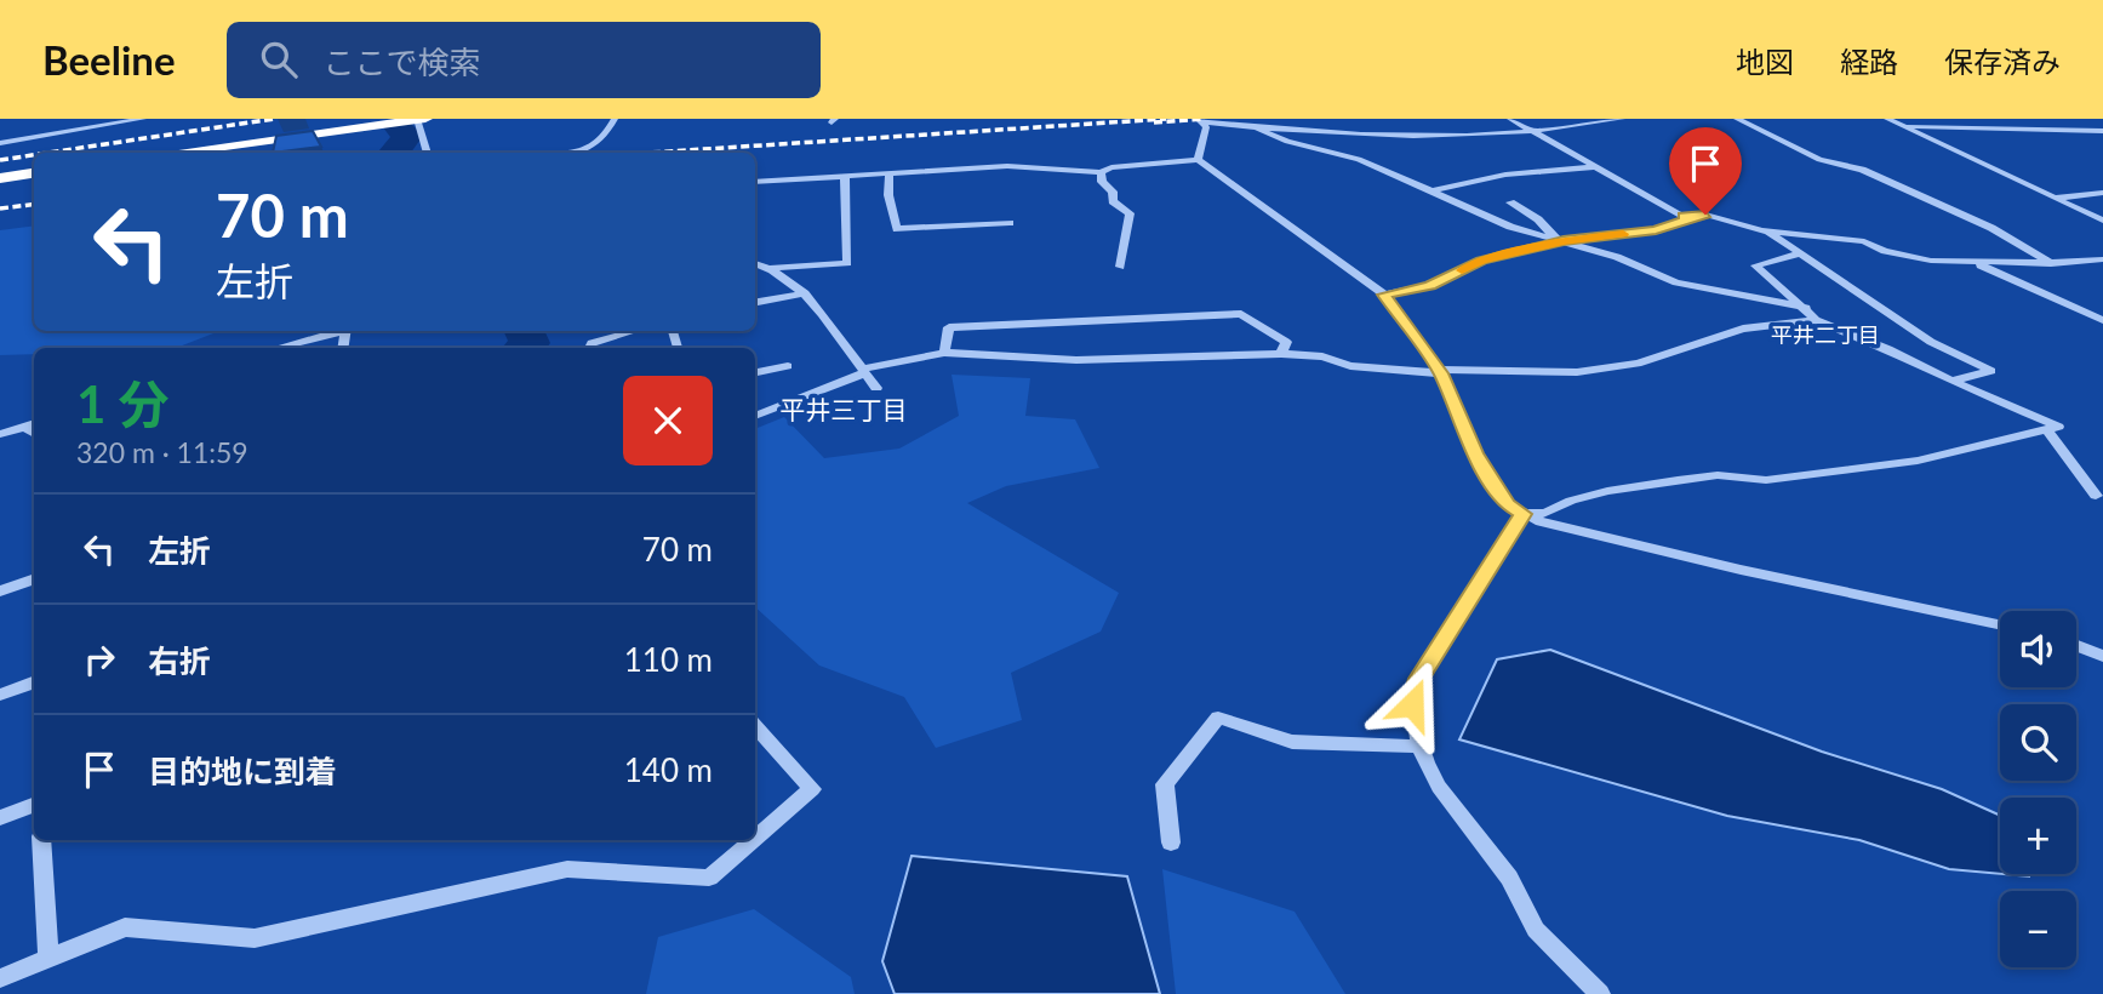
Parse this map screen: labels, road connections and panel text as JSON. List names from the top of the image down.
{
  "districts": ["平井二丁目", "平井三丁目"],
  "page": {
    "header": "Beeline",
    "search": "ここで検索",
    "nav": ["地図", "経路", "保存済み"],
    "turn": ["70 m", "左折"],
    "heading": ["1 分", "320 m · 11:59"],
    "list": [
      {
        "name": "左折",
        "value": "70 m"
      },
      {
        "name": "右折",
        "value": "110 m"
      },
      {
        "name": "目的地に到着",
        "value": "140 m"
      }
    ],
    "map_buttons": ["+", "−"]
  }
}
